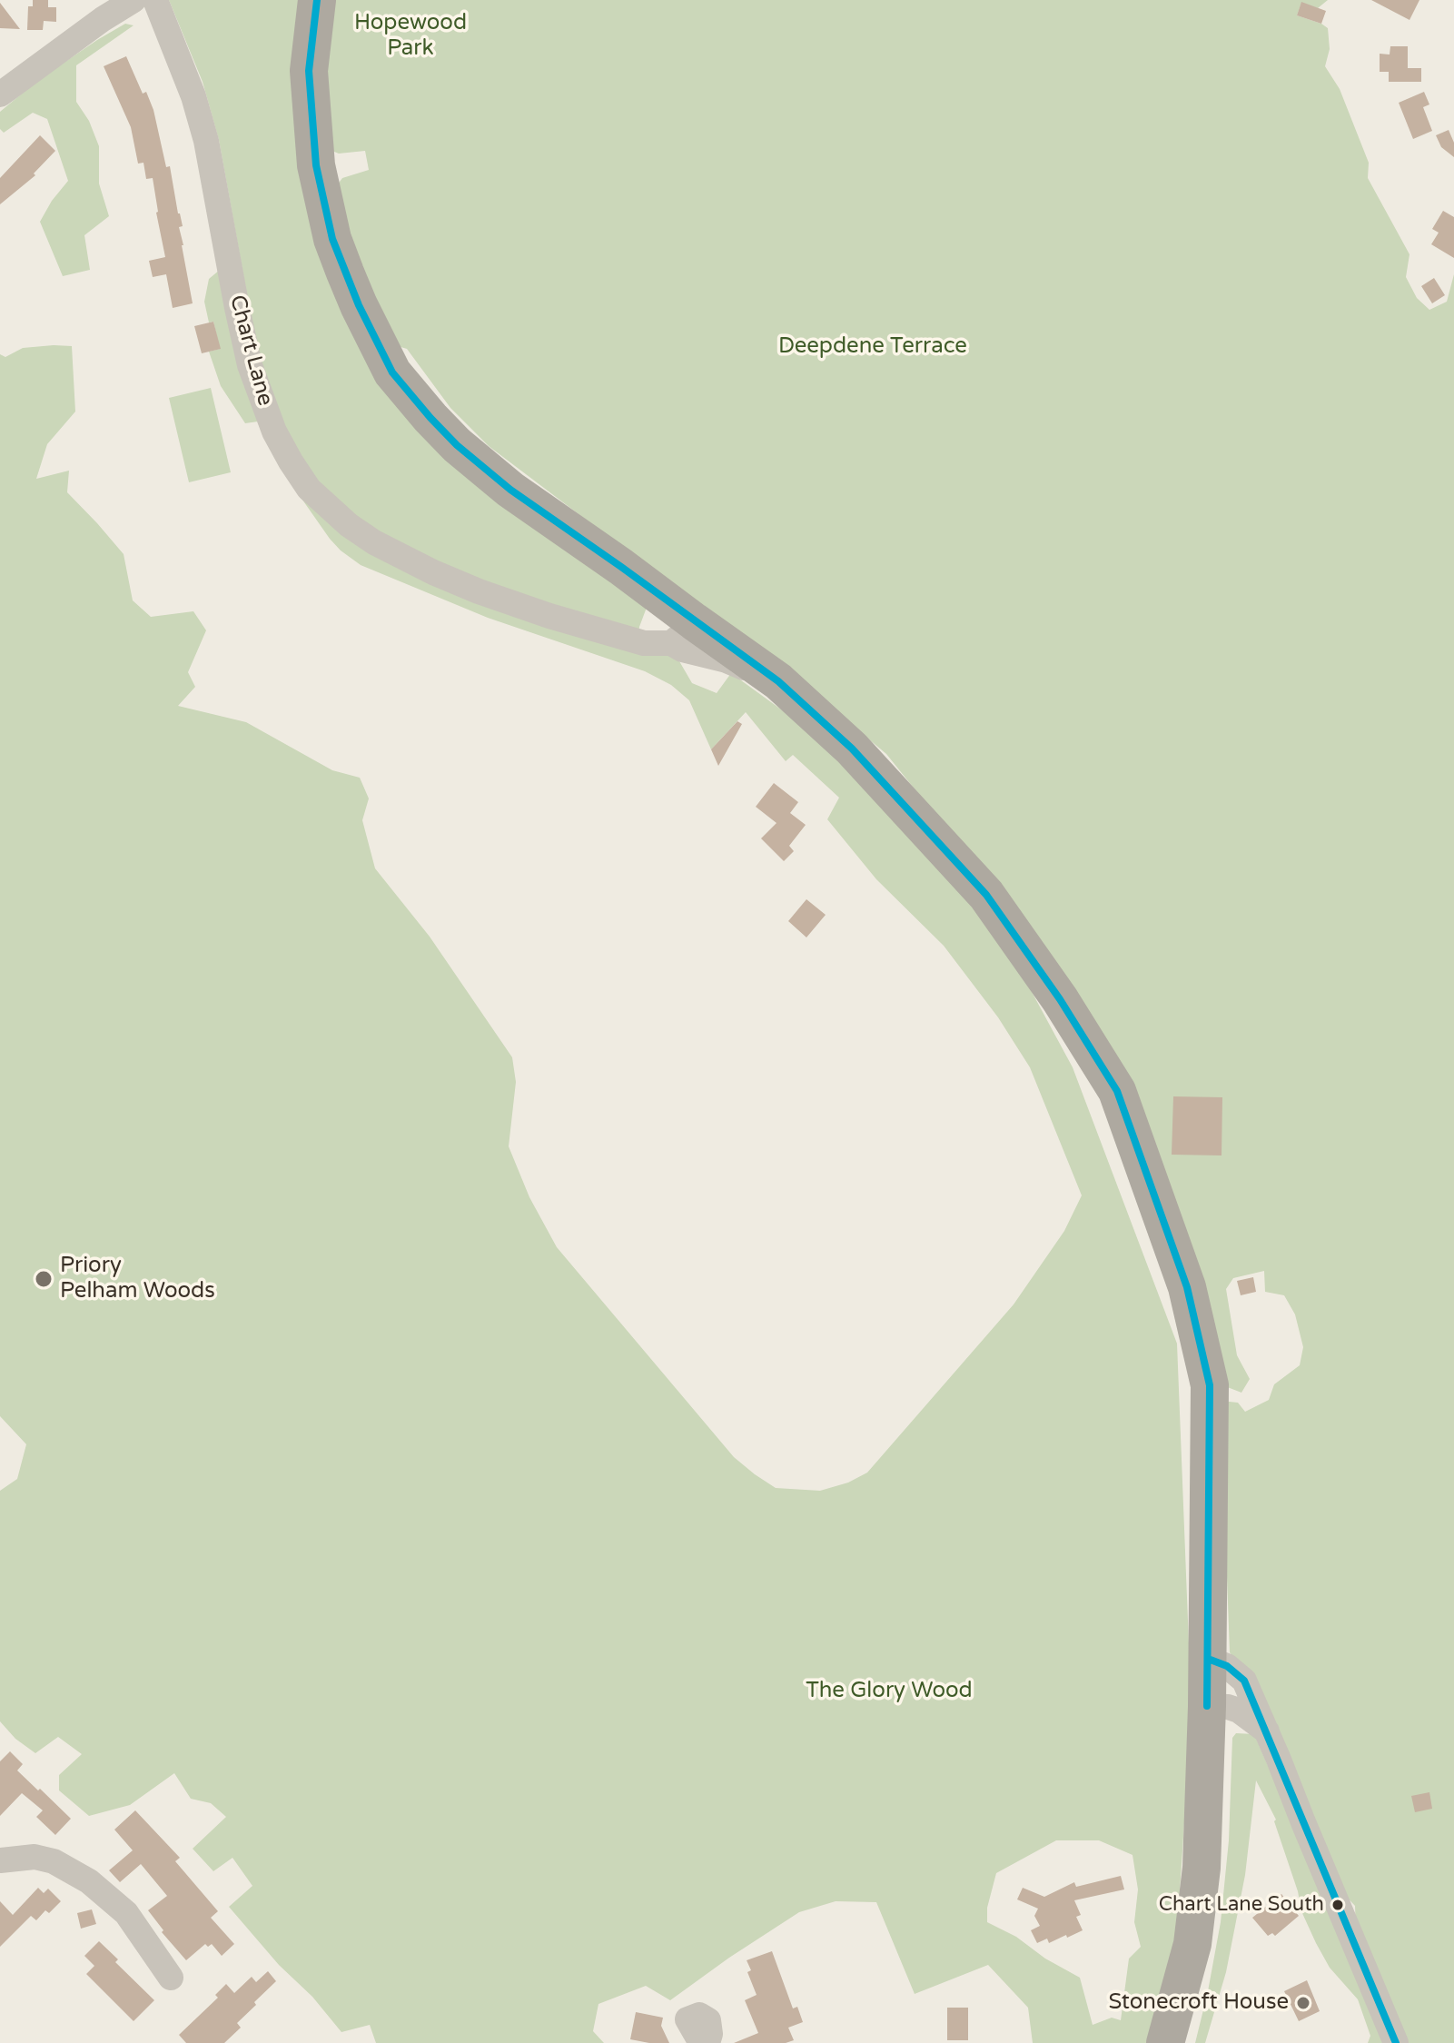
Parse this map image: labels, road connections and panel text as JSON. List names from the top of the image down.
{
  "streets": {
    "street": ["Chart Lane"]
  },
  "parks": ["Hopewood Park", "Deepdene Terrace", "The Glory Wood"],
  "places": ["Priory Pelham Woods", "Chart Lane South", "Stonecroft House"]
}
